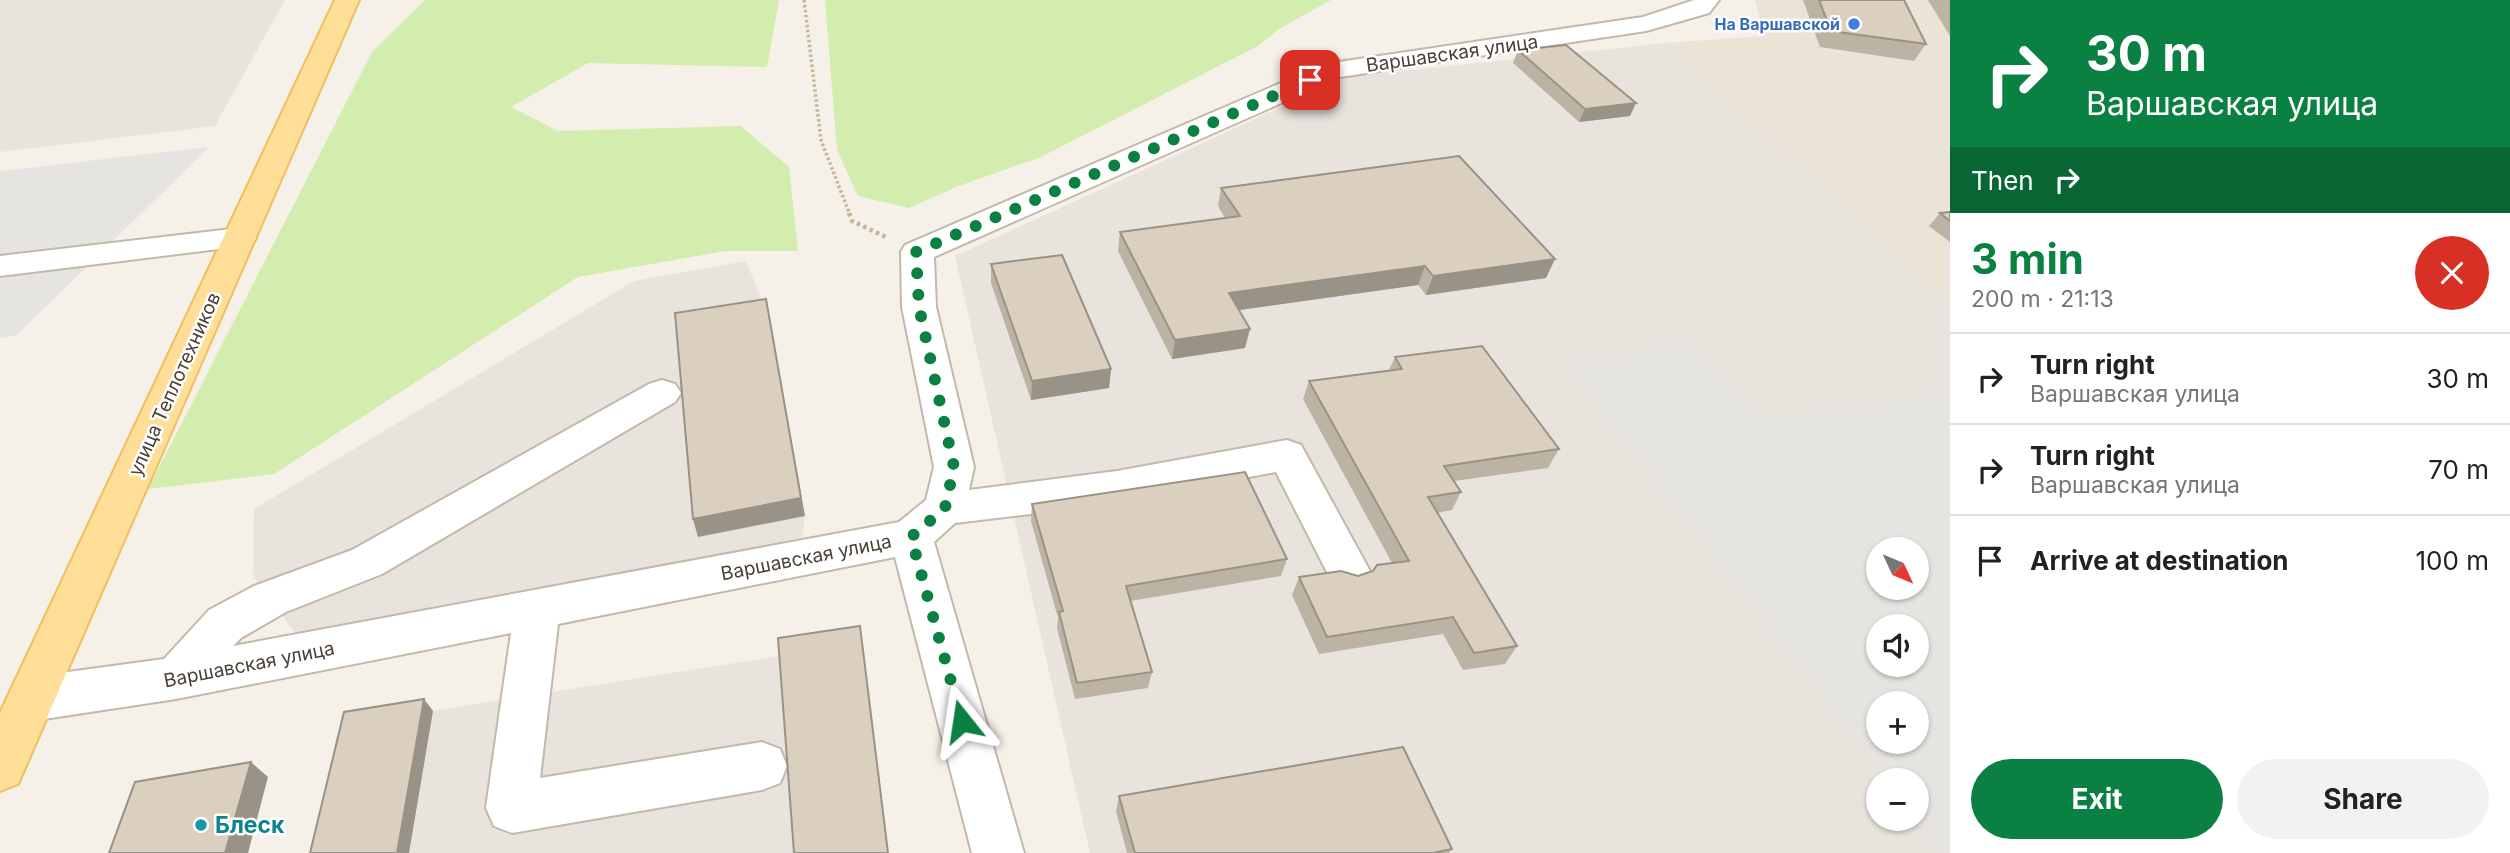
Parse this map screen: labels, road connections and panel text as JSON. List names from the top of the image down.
{
  "streets": {
    "main road": ["улица Теплотехников"],
    "street": ["Варшавская улица"]
  },
  "crossings": [
    ["Варшавская улица", "улица Теплотехников"]
  ],
  "places": ["На Варшавской", "Блеск"],
  "north": "bottom right",
  "page": {
    "turn": ["30 m", "Варшавская улица"],
    "then": "Then",
    "heading": ["3 min", "200 m · 21:13"],
    "list": [
      {
        "name": "Turn right",
        "note": "Варшавская улица",
        "value": "30 m"
      },
      {
        "name": "Turn right",
        "note": "Варшавская улица",
        "value": "70 m"
      },
      {
        "name": "Arrive at destination",
        "value": "100 m"
      }
    ],
    "map_buttons": ["+", "−"],
    "buttons": ["Exit", "Share"]
  }
}
